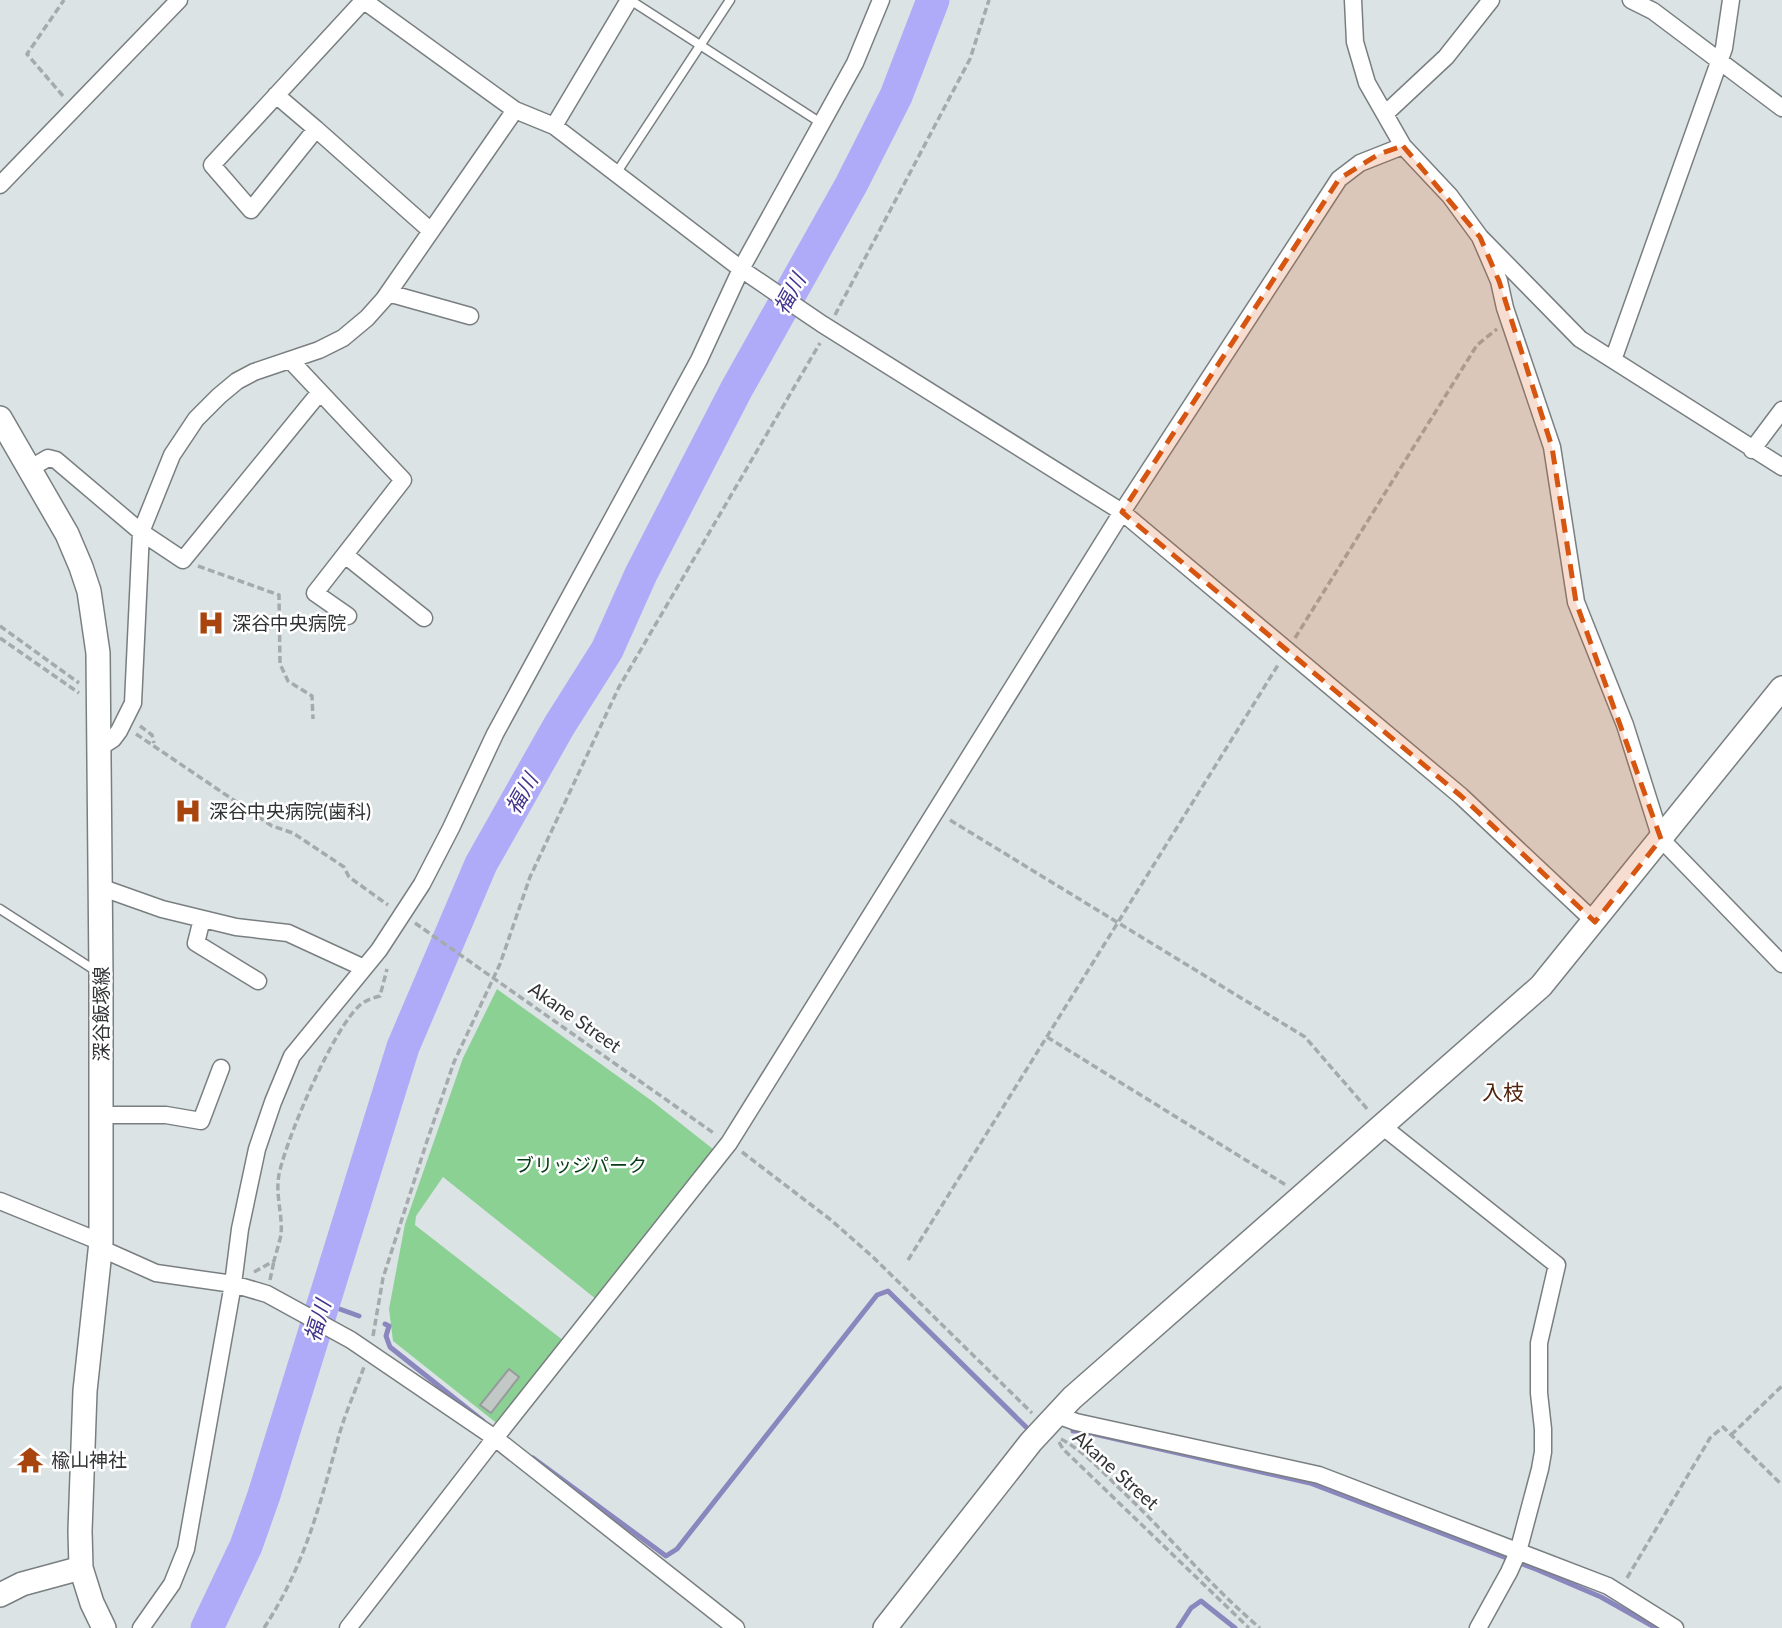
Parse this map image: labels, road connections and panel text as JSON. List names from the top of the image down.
{
  "streets": {
    "main road": ["深谷飯塚線"],
    "path": ["Akane Street"]
  },
  "districts": ["入枝"],
  "water": ["福川"],
  "parks": ["ブリッジパーク"],
  "places": {
    "hospital": ["深谷中央病院", "深谷中央病院(歯科)"],
    "temple": ["楡山神社"]
  }
}
